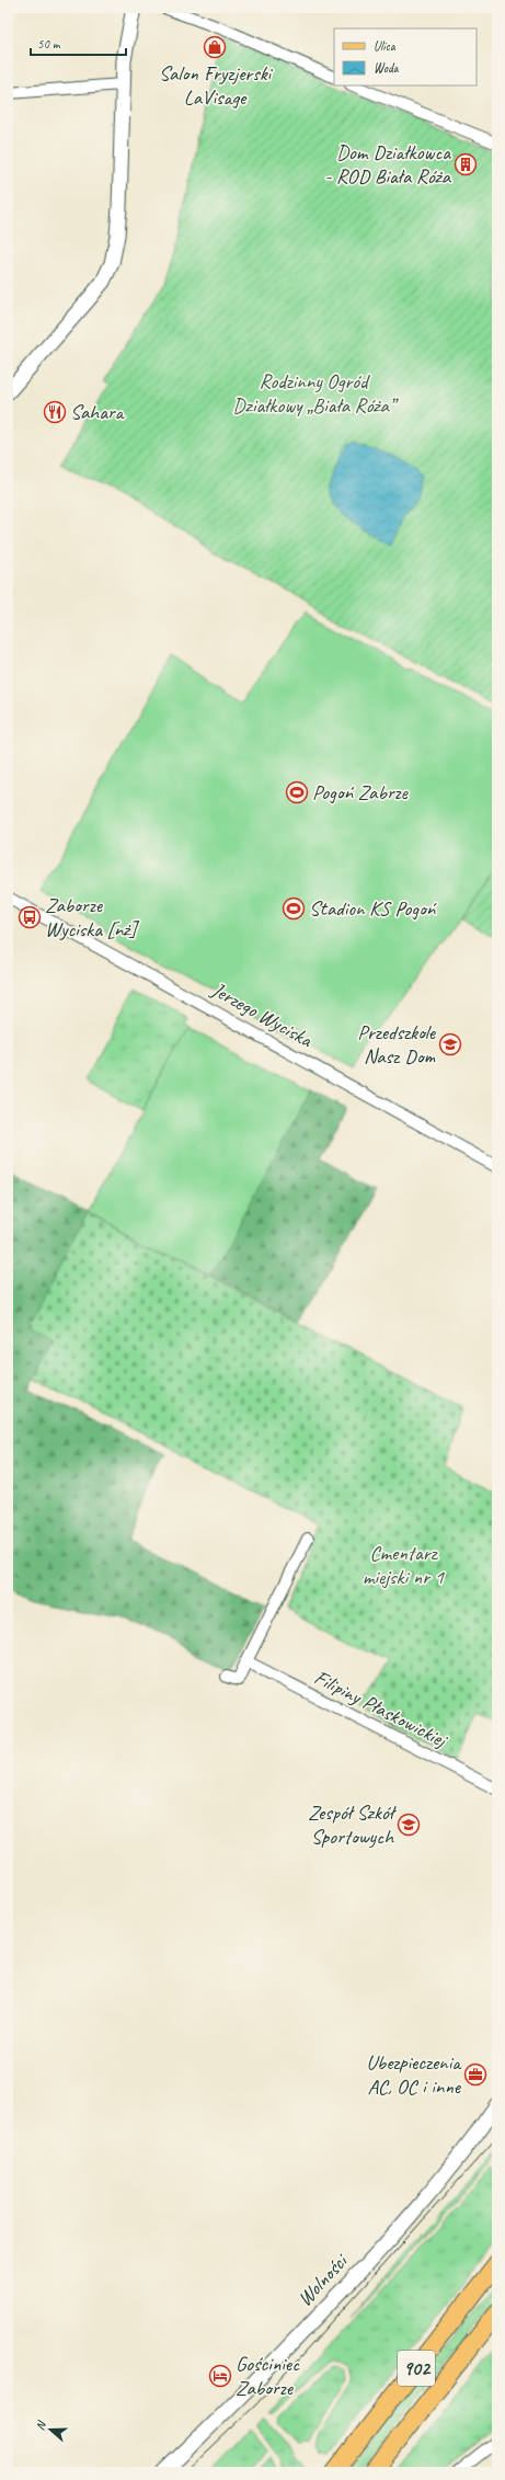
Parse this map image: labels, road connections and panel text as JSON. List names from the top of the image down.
{
  "streets": {
    "main road": ["902"],
    "street": ["Jerzego Wyciska", "Filipiny Płaskowickiej", "Wolności"]
  },
  "parks": ["Rodzinny Ogród Działkowy „Biała Róża”", "Cmentarz miejski nr 1"],
  "places": {
    "shop": ["Salon Fryzjerski LaVisage"],
    "building": ["Dom Działkowca - ROD Biała Róża"],
    "restaurant": ["Sahara"],
    "sports": ["Pogoń Zabrze", "Stadion KS Pogoń"],
    "bus stop": ["Zaborze Wyciska [nż]"],
    "school or university": ["Przedszkole Nasz Dom", "Zespół Szkół Sportowych"],
    "office": ["Ubezpieczenia AC, OC i inne"],
    "hotel": ["Gościniec Zaborze"]
  },
  "legend": ["Ulica", "Woda"],
  "scale_bar": "50 m",
  "north": "left"
}
